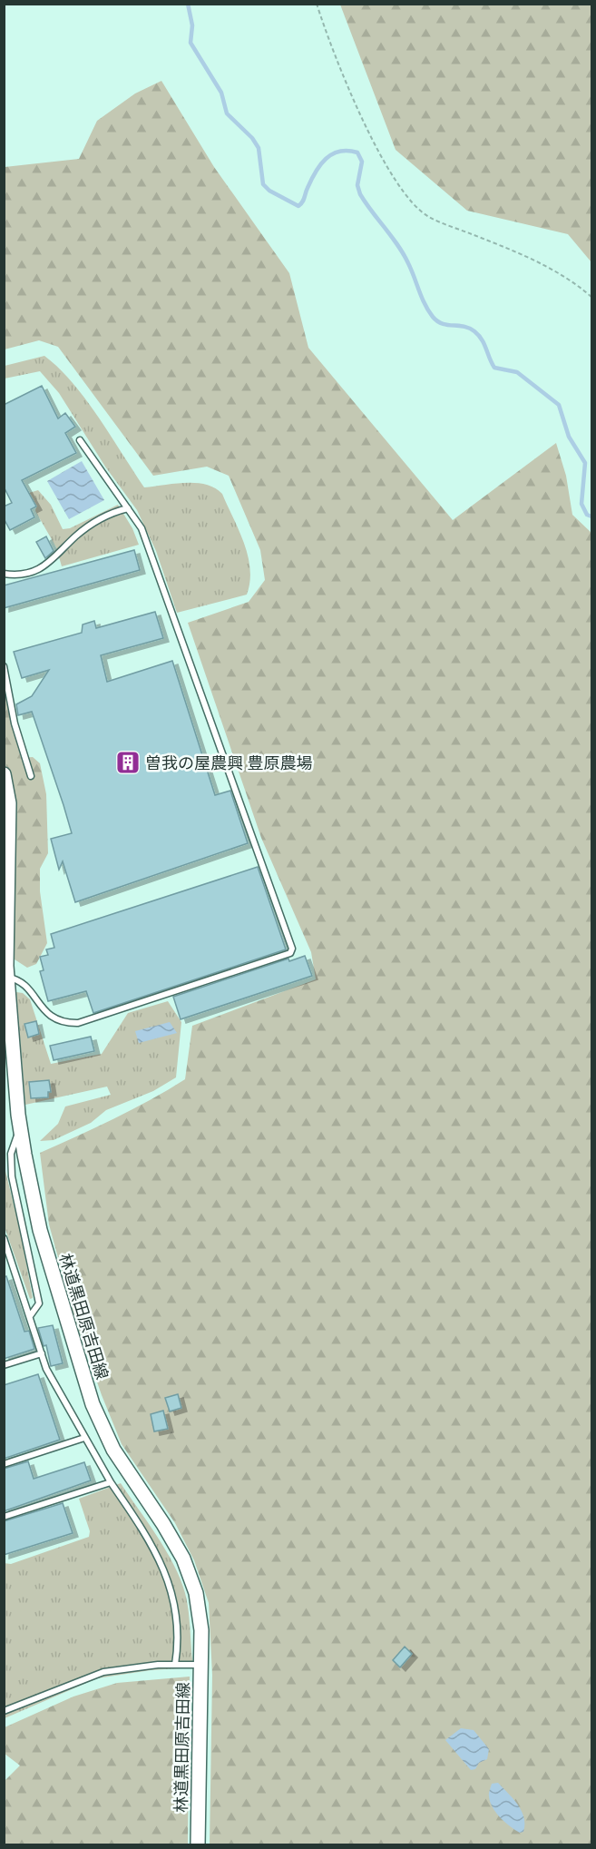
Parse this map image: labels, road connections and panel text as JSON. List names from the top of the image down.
{
  "streets": {
    "street": ["林道黒田原吉田線"]
  },
  "places": {
    "building": ["曽我の屋農興 豊原農場"]
  }
}
